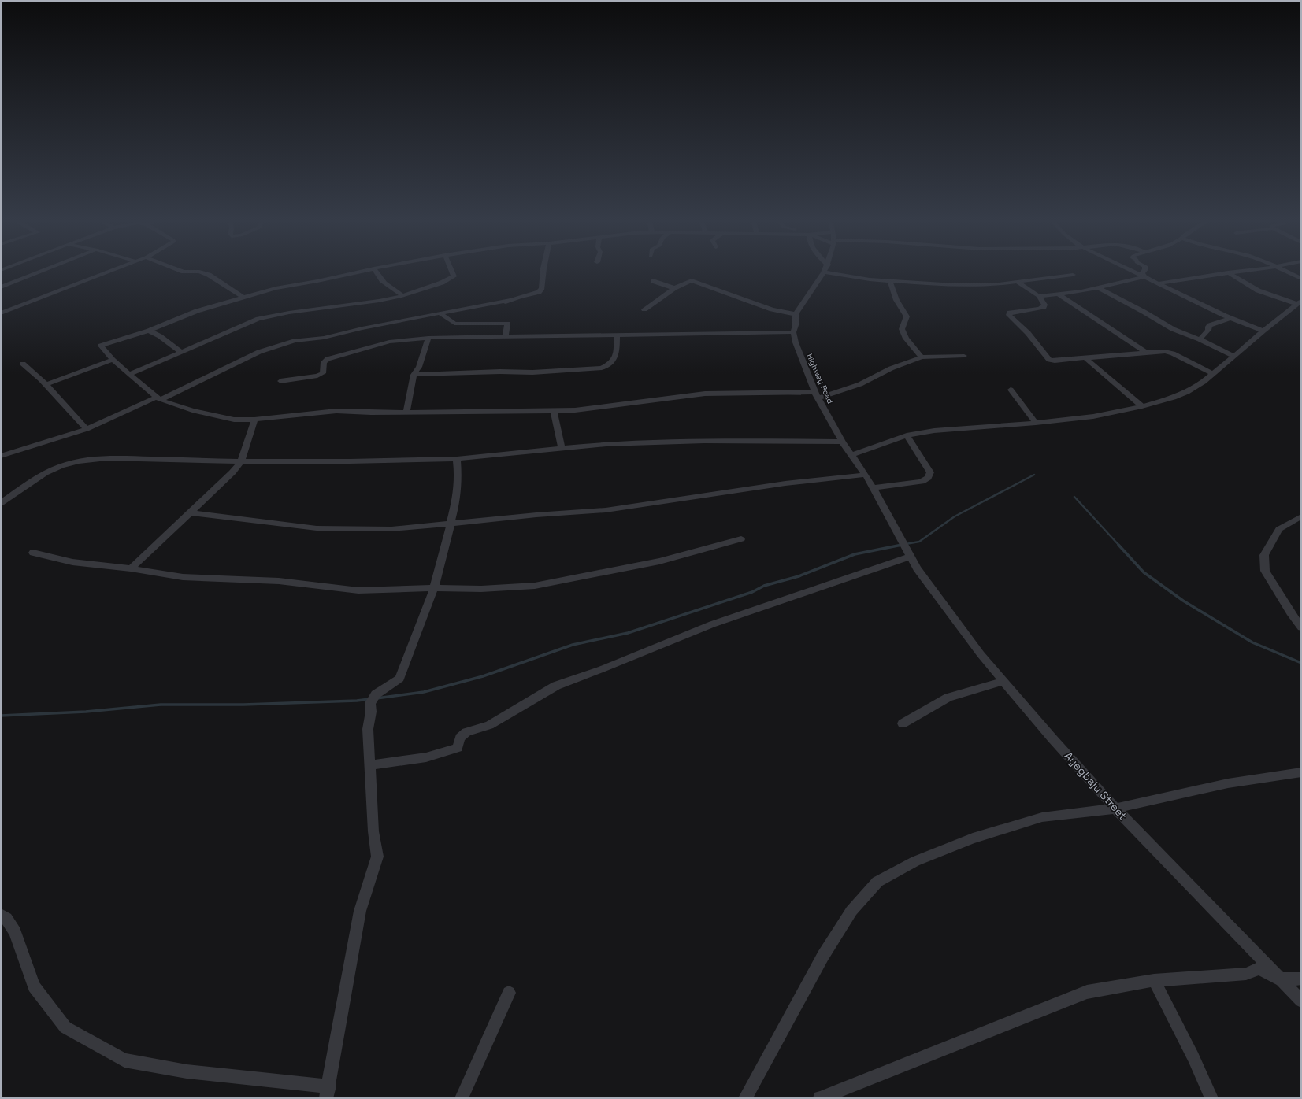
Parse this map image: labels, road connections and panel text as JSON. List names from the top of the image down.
{
  "streets": {
    "street": ["Highway Road", "Ayegbaju Street"]
  },
  "crossings": [
    ["Highway Road", "Ayegbaju Street"]
  ]
}
